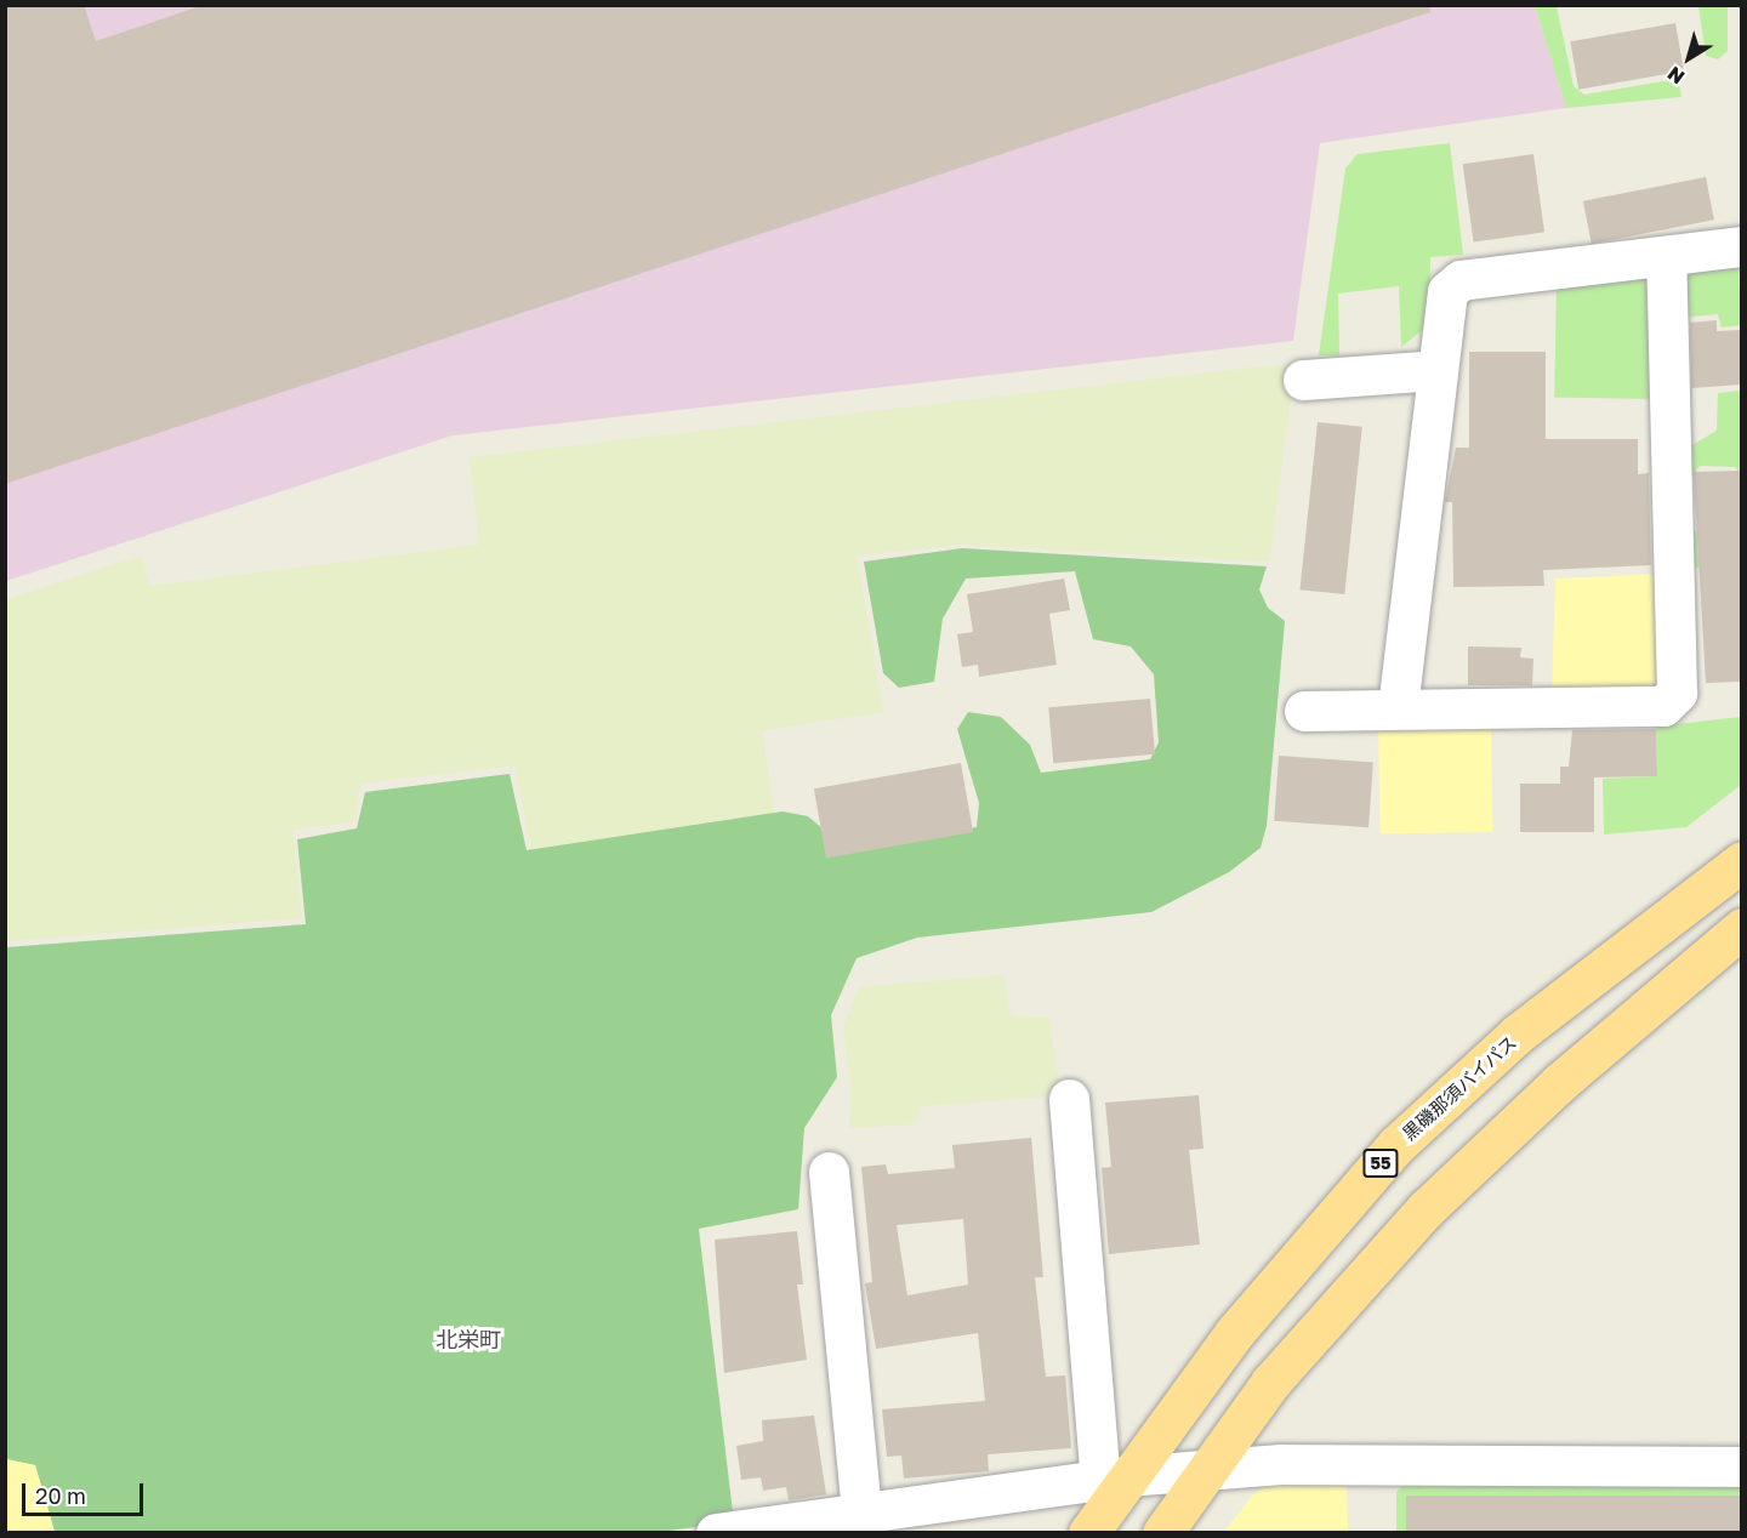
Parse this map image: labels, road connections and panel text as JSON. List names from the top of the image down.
{
  "streets": {
    "main road": ["黒磯那須バイパス", "55"]
  },
  "districts": ["北栄町"],
  "scale_bar": "20 m",
  "north": "bottom left"
}
